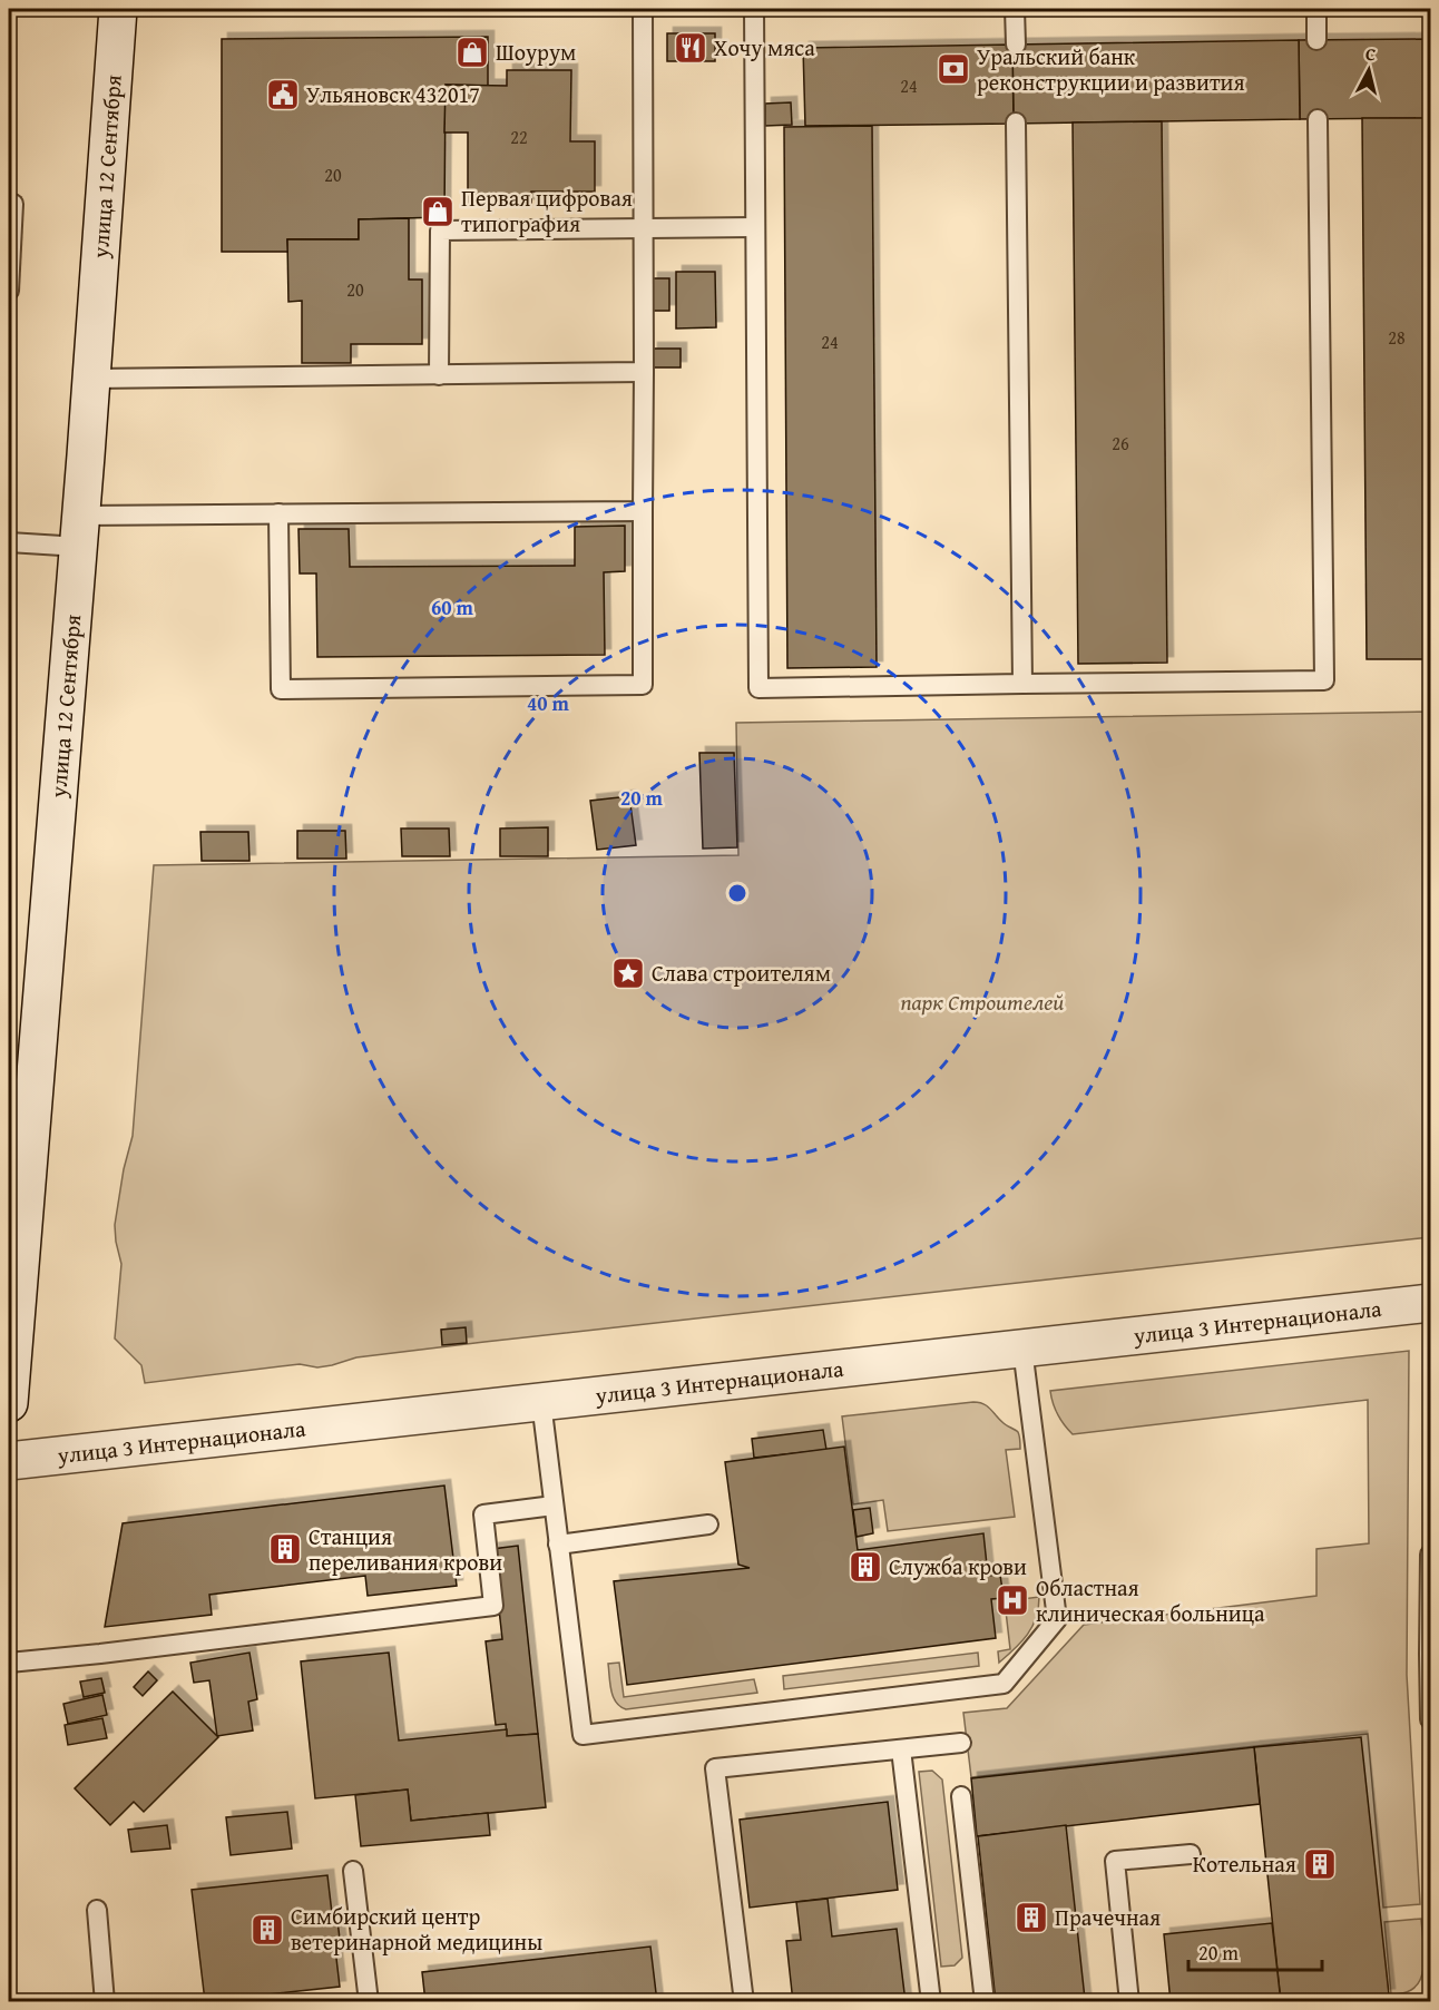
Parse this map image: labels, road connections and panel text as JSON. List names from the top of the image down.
{
  "streets": {
    "street": ["улица 12 Сентября", "улица 3 Интернационала"]
  },
  "parks": ["парк Строителей"],
  "places": {
    "restaurant": ["Хочу мяса"],
    "shop": ["Шоурум", "Первая цифровая типография"],
    "bank": ["Уральский банк реконструкции и развития"],
    "public building": ["Ульяновск 432017"],
    "place": ["Слава строителям"],
    "building": [
      "Станция переливания крови",
      "Служба крови",
      "Котельная",
      "Прачечная",
      "Симбирский центр ветеринарной медицины"
    ],
    "hospital": ["Областная клиническая больница"]
  },
  "house_numbers": [
    "24",
    "22",
    "20",
    "20",
    "28",
    "24",
    "26"
  ],
  "scale_bar": "20 m",
  "north": "top",
  "rings": ["60 m", "40 m", "20 m"]
}
